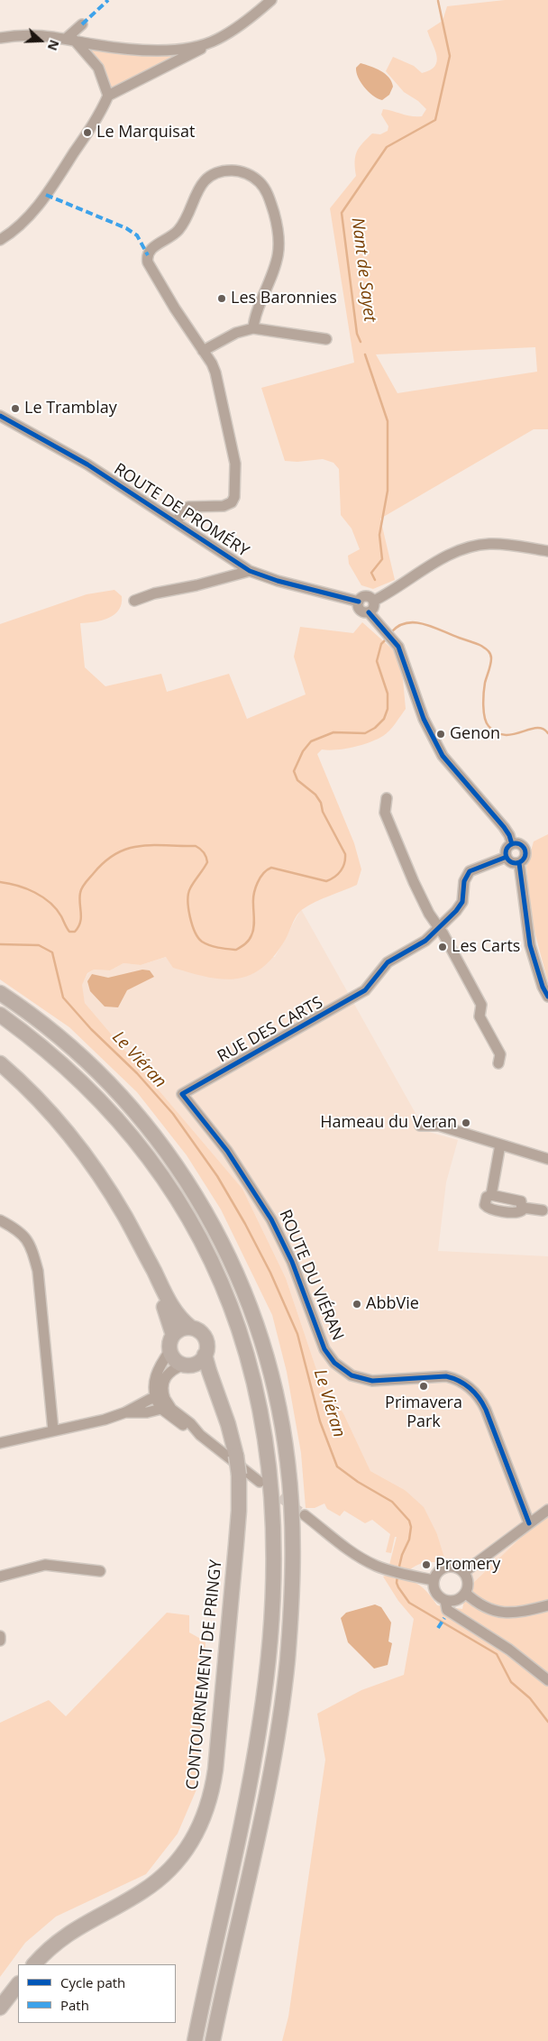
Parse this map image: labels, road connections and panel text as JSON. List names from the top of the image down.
{
  "streets": {
    "highway": ["CONTOURNEMENT DE PRINGY"],
    "street": ["ROUTE DE PROMÉRY", "RUE DES CARTS", "ROUTE DU VIÉRAN"]
  },
  "crossings": [
    ["RUE DES CARTS", "ROUTE DU VIÉRAN"]
  ],
  "water": ["Nant de Sayet", "Le Viéran"],
  "places": [
    "Le Marquisat",
    "Les Baronnies",
    "Le Tramblay",
    "Genon",
    "Les Carts",
    "Hameau du Veran",
    "AbbVie",
    "Primavera Park",
    "Promery"
  ],
  "legend": ["Cycle path", "Path"],
  "north": "right"
}
